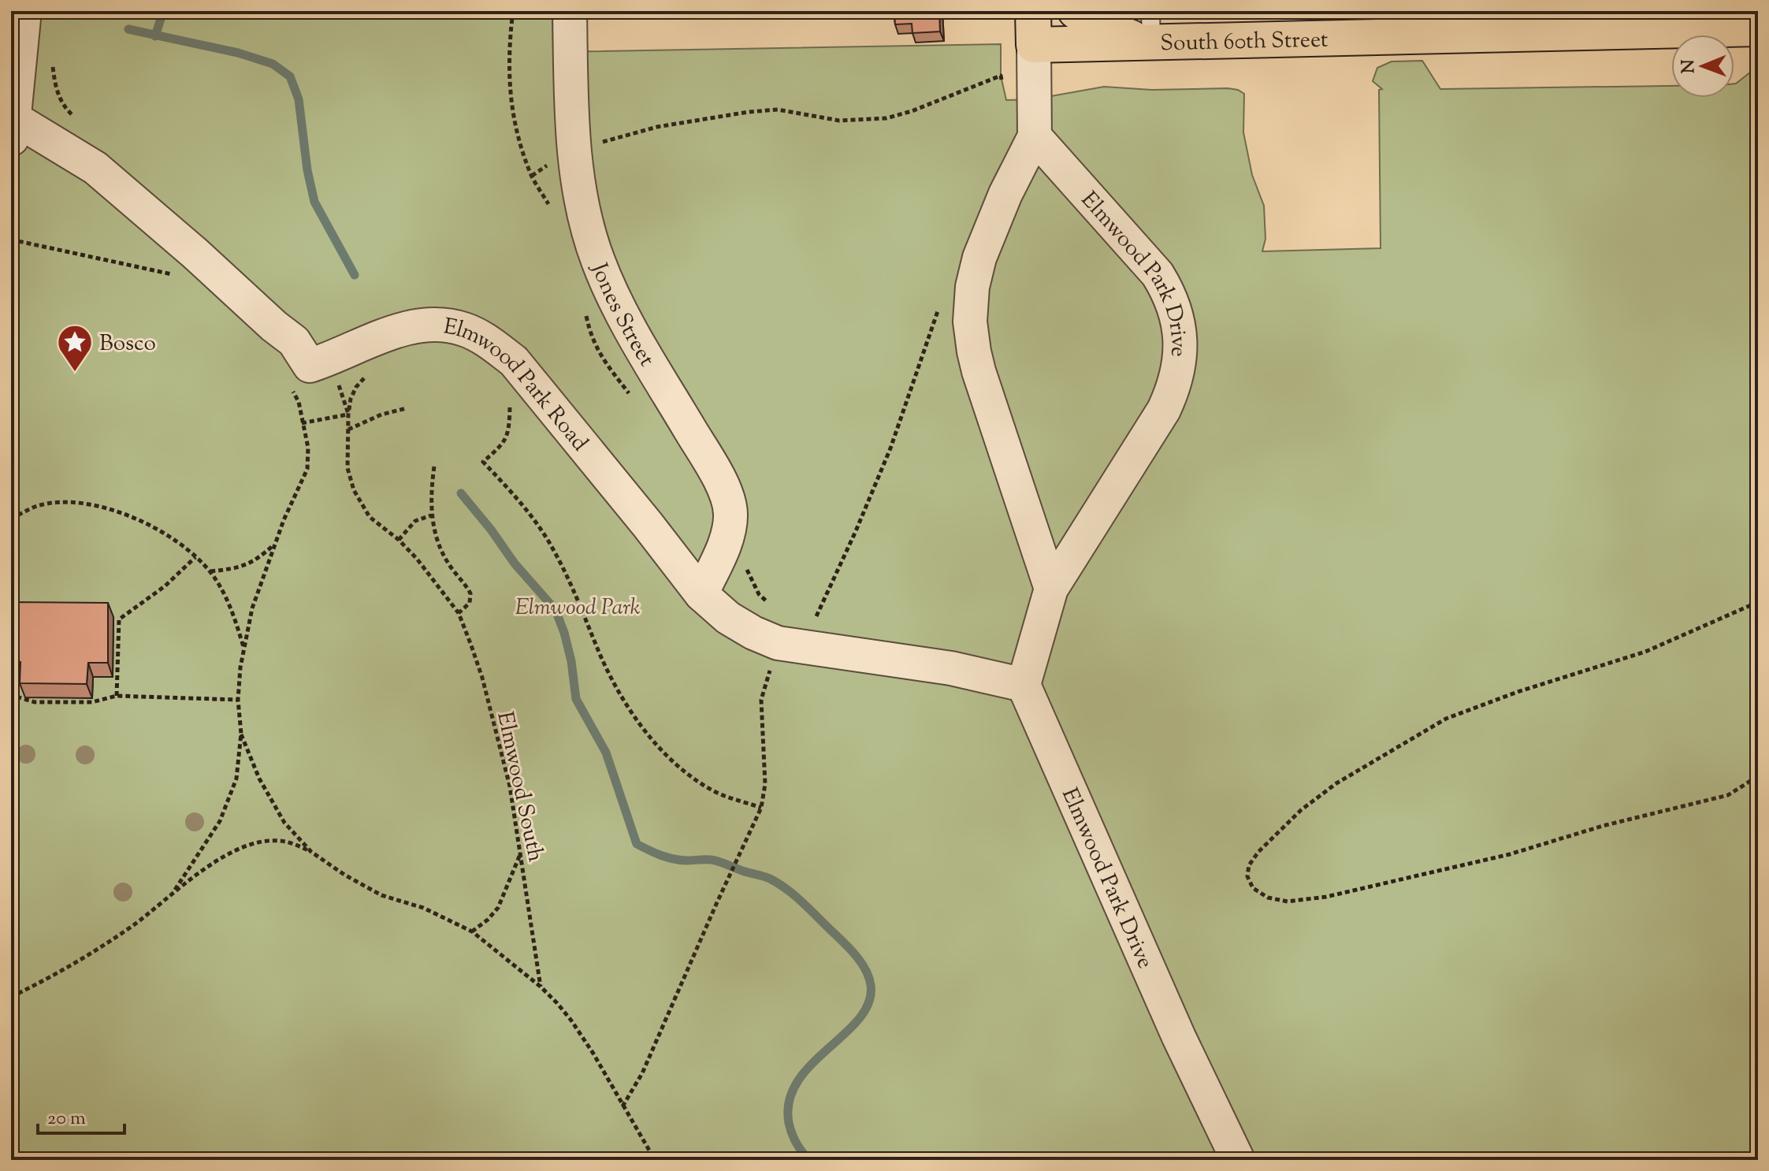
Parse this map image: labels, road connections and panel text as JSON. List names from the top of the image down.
{
  "streets": {
    "main road": ["South 60th Street"],
    "street": ["Elmwood Park Drive", "Jones Street", "Elmwood Park Road"],
    "path": ["Elmwood South"]
  },
  "crossings": [
    ["Elmwood Park Drive", "Elmwood Park Road"],
    ["Jones Street", "Elmwood Park Road"]
  ],
  "parks": ["Elmwood Park"],
  "places": {
    "place": ["Bosco"]
  },
  "scale_bar": "20 m",
  "north": "left"
}
